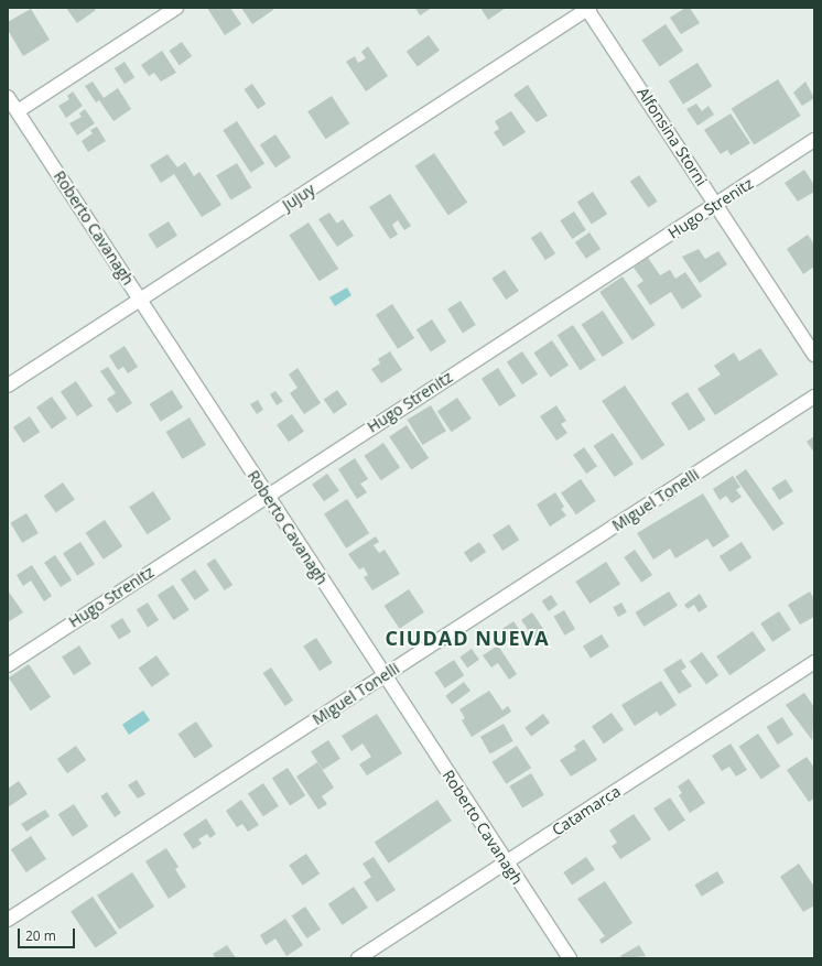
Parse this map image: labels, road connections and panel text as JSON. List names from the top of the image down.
{
  "streets": {
    "street": [
      "Alfonsina Storni",
      "Jujuy",
      "Hugo Strenitz",
      "Roberto Cavanagh",
      "Miguel Tonelli",
      "Catamarca"
    ]
  },
  "crossings": [
    ["Alfonsina Storni", "Jujuy"],
    ["Alfonsina Storni", "Hugo Strenitz"],
    ["Jujuy", "Roberto Cavanagh"],
    ["Hugo Strenitz", "Roberto Cavanagh"],
    ["Roberto Cavanagh", "Miguel Tonelli"],
    ["Roberto Cavanagh", "Catamarca"]
  ],
  "districts": ["CIUDAD NUEVA"],
  "scale_bar": "20 m"
}
